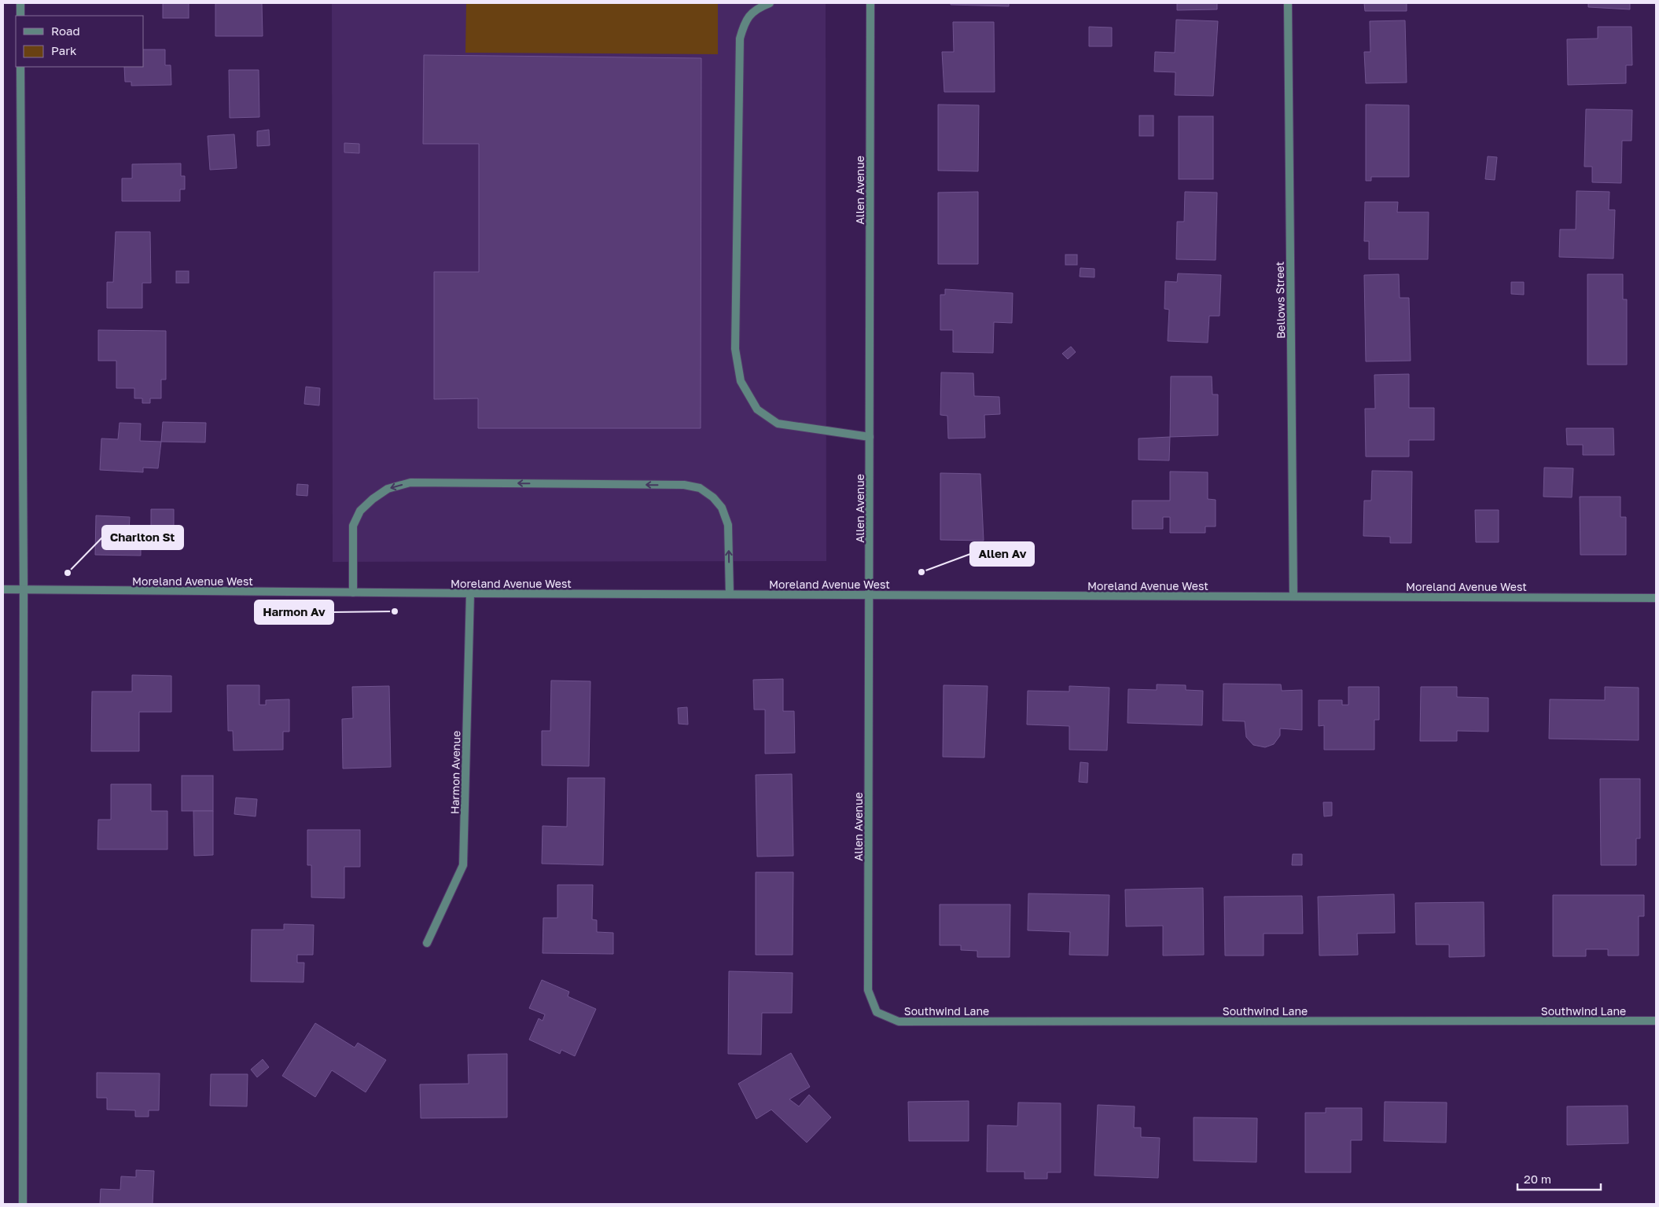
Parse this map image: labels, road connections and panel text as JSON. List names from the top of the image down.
{
  "streets": {
    "street": [
      "Allen Avenue",
      "Bellows Street",
      "Moreland Avenue West",
      "Harmon Avenue",
      "Southwind Lane"
    ]
  },
  "crossings": [
    ["Allen Avenue", "Moreland Avenue West"],
    ["Allen Avenue", "Southwind Lane"],
    ["Bellows Street", "Moreland Avenue West"],
    ["Moreland Avenue West", "Harmon Avenue"]
  ],
  "places": ["Allen Av", "Charlton St", "Harmon Av"],
  "legend": ["Road", "Park"],
  "scale_bar": "20 m"
}
